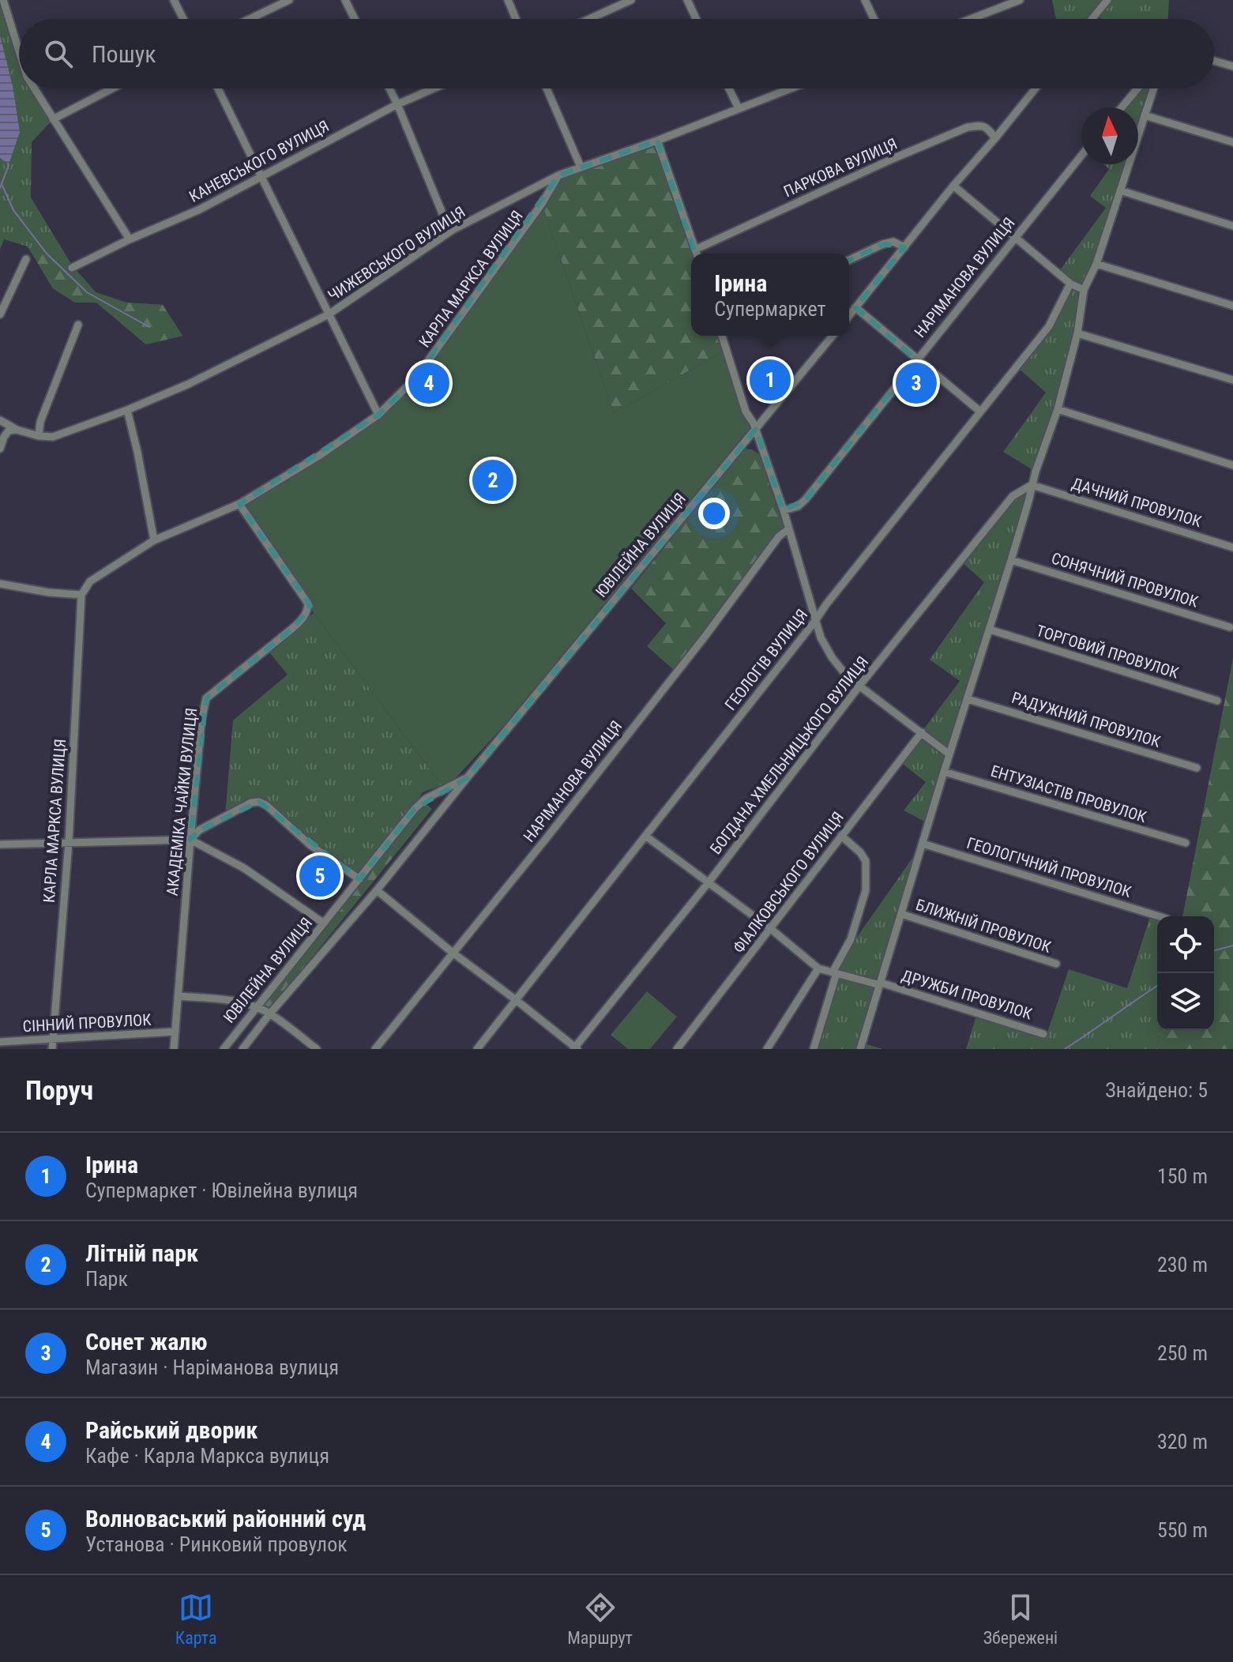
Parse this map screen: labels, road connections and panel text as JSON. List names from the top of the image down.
{
  "streets": {
    "street": [
      "КАНЕВСЬКОГО ВУЛИЦЯ",
      "ПАРКОВА ВУЛИЦЯ",
      "ЧИЖЕВСЬКОГО ВУЛИЦЯ",
      "НАРІМАНОВА ВУЛИЦЯ",
      "КАРЛА МАРКСА ВУЛИЦЯ",
      "ДАЧНИЙ ПРОВУЛОК",
      "ЮВІЛЕЙНА ВУЛИЦЯ",
      "СОНЯЧНИЙ ПРОВУЛОК",
      "ТОРГОВИЙ ПРОВУЛОК",
      "ГЕОЛОГІВ ВУЛИЦЯ",
      "РАДУЖНИЙ ПРОВУЛОК",
      "БОГДАНА ХМЕЛЬНИЦЬКОГО ВУЛИЦЯ",
      "ЕНТУЗІАСТІВ ПРОВУЛОК",
      "АКАДЕМІКА ЧАЙКИ ВУЛИЦЯ",
      "ГЕОЛОГІЧНИЙ ПРОВУЛОК",
      "ФІАЛКОВСЬКОГО ВУЛИЦЯ",
      "БЛИЖНІЙ ПРОВУЛОК",
      "ДРУЖБИ ПРОВУЛОК",
      "СІННИЙ ПРОВУЛОК"
    ]
  },
  "crossings": [
    ["ЧИЖЕВСЬКОГО ВУЛИЦЯ", "КАРЛА МАРКСА ВУЛИЦЯ"],
    ["КАРЛА МАРКСА ВУЛИЦЯ", "АКАДЕМІКА ЧАЙКИ ВУЛИЦЯ"],
    ["КАРЛА МАРКСА ВУЛИЦЯ", "СІННИЙ ПРОВУЛОК"],
    ["ДАЧНИЙ ПРОВУЛОК", "БОГДАНА ХМЕЛЬНИЦЬКОГО ВУЛИЦЯ"],
    ["АКАДЕМІКА ЧАЙКИ ВУЛИЦЯ", "СІННИЙ ПРОВУЛОК"]
  ],
  "north": "top",
  "page": {
    "search": "Пошук",
    "popup": ["Ірина", "Супермаркет"],
    "pins": [
      "1",
      "3",
      "4",
      "2",
      "5"
    ],
    "heading": ["Поруч", "Знайдено: 5"],
    "list": [
      {
        "mark": "1",
        "name": "Ірина",
        "note": "Супермаркет · Ювілейна вулиця",
        "value": "150 m"
      },
      {
        "mark": "2",
        "name": "Літній парк",
        "note": "Парк",
        "value": "230 m"
      },
      {
        "mark": "3",
        "name": "Сонет жалю",
        "note": "Магазин · Наріманова вулиця",
        "value": "250 m"
      },
      {
        "mark": "4",
        "name": "Райський дворик",
        "note": "Кафе · Карла Маркса вулиця",
        "value": "320 m"
      },
      {
        "mark": "5",
        "name": "Волноваський районний суд",
        "note": "Установа · Ринковий провулок",
        "value": "550 m"
      }
    ],
    "nav": ["Карта", "Маршрут", "Збережені"]
  }
}
